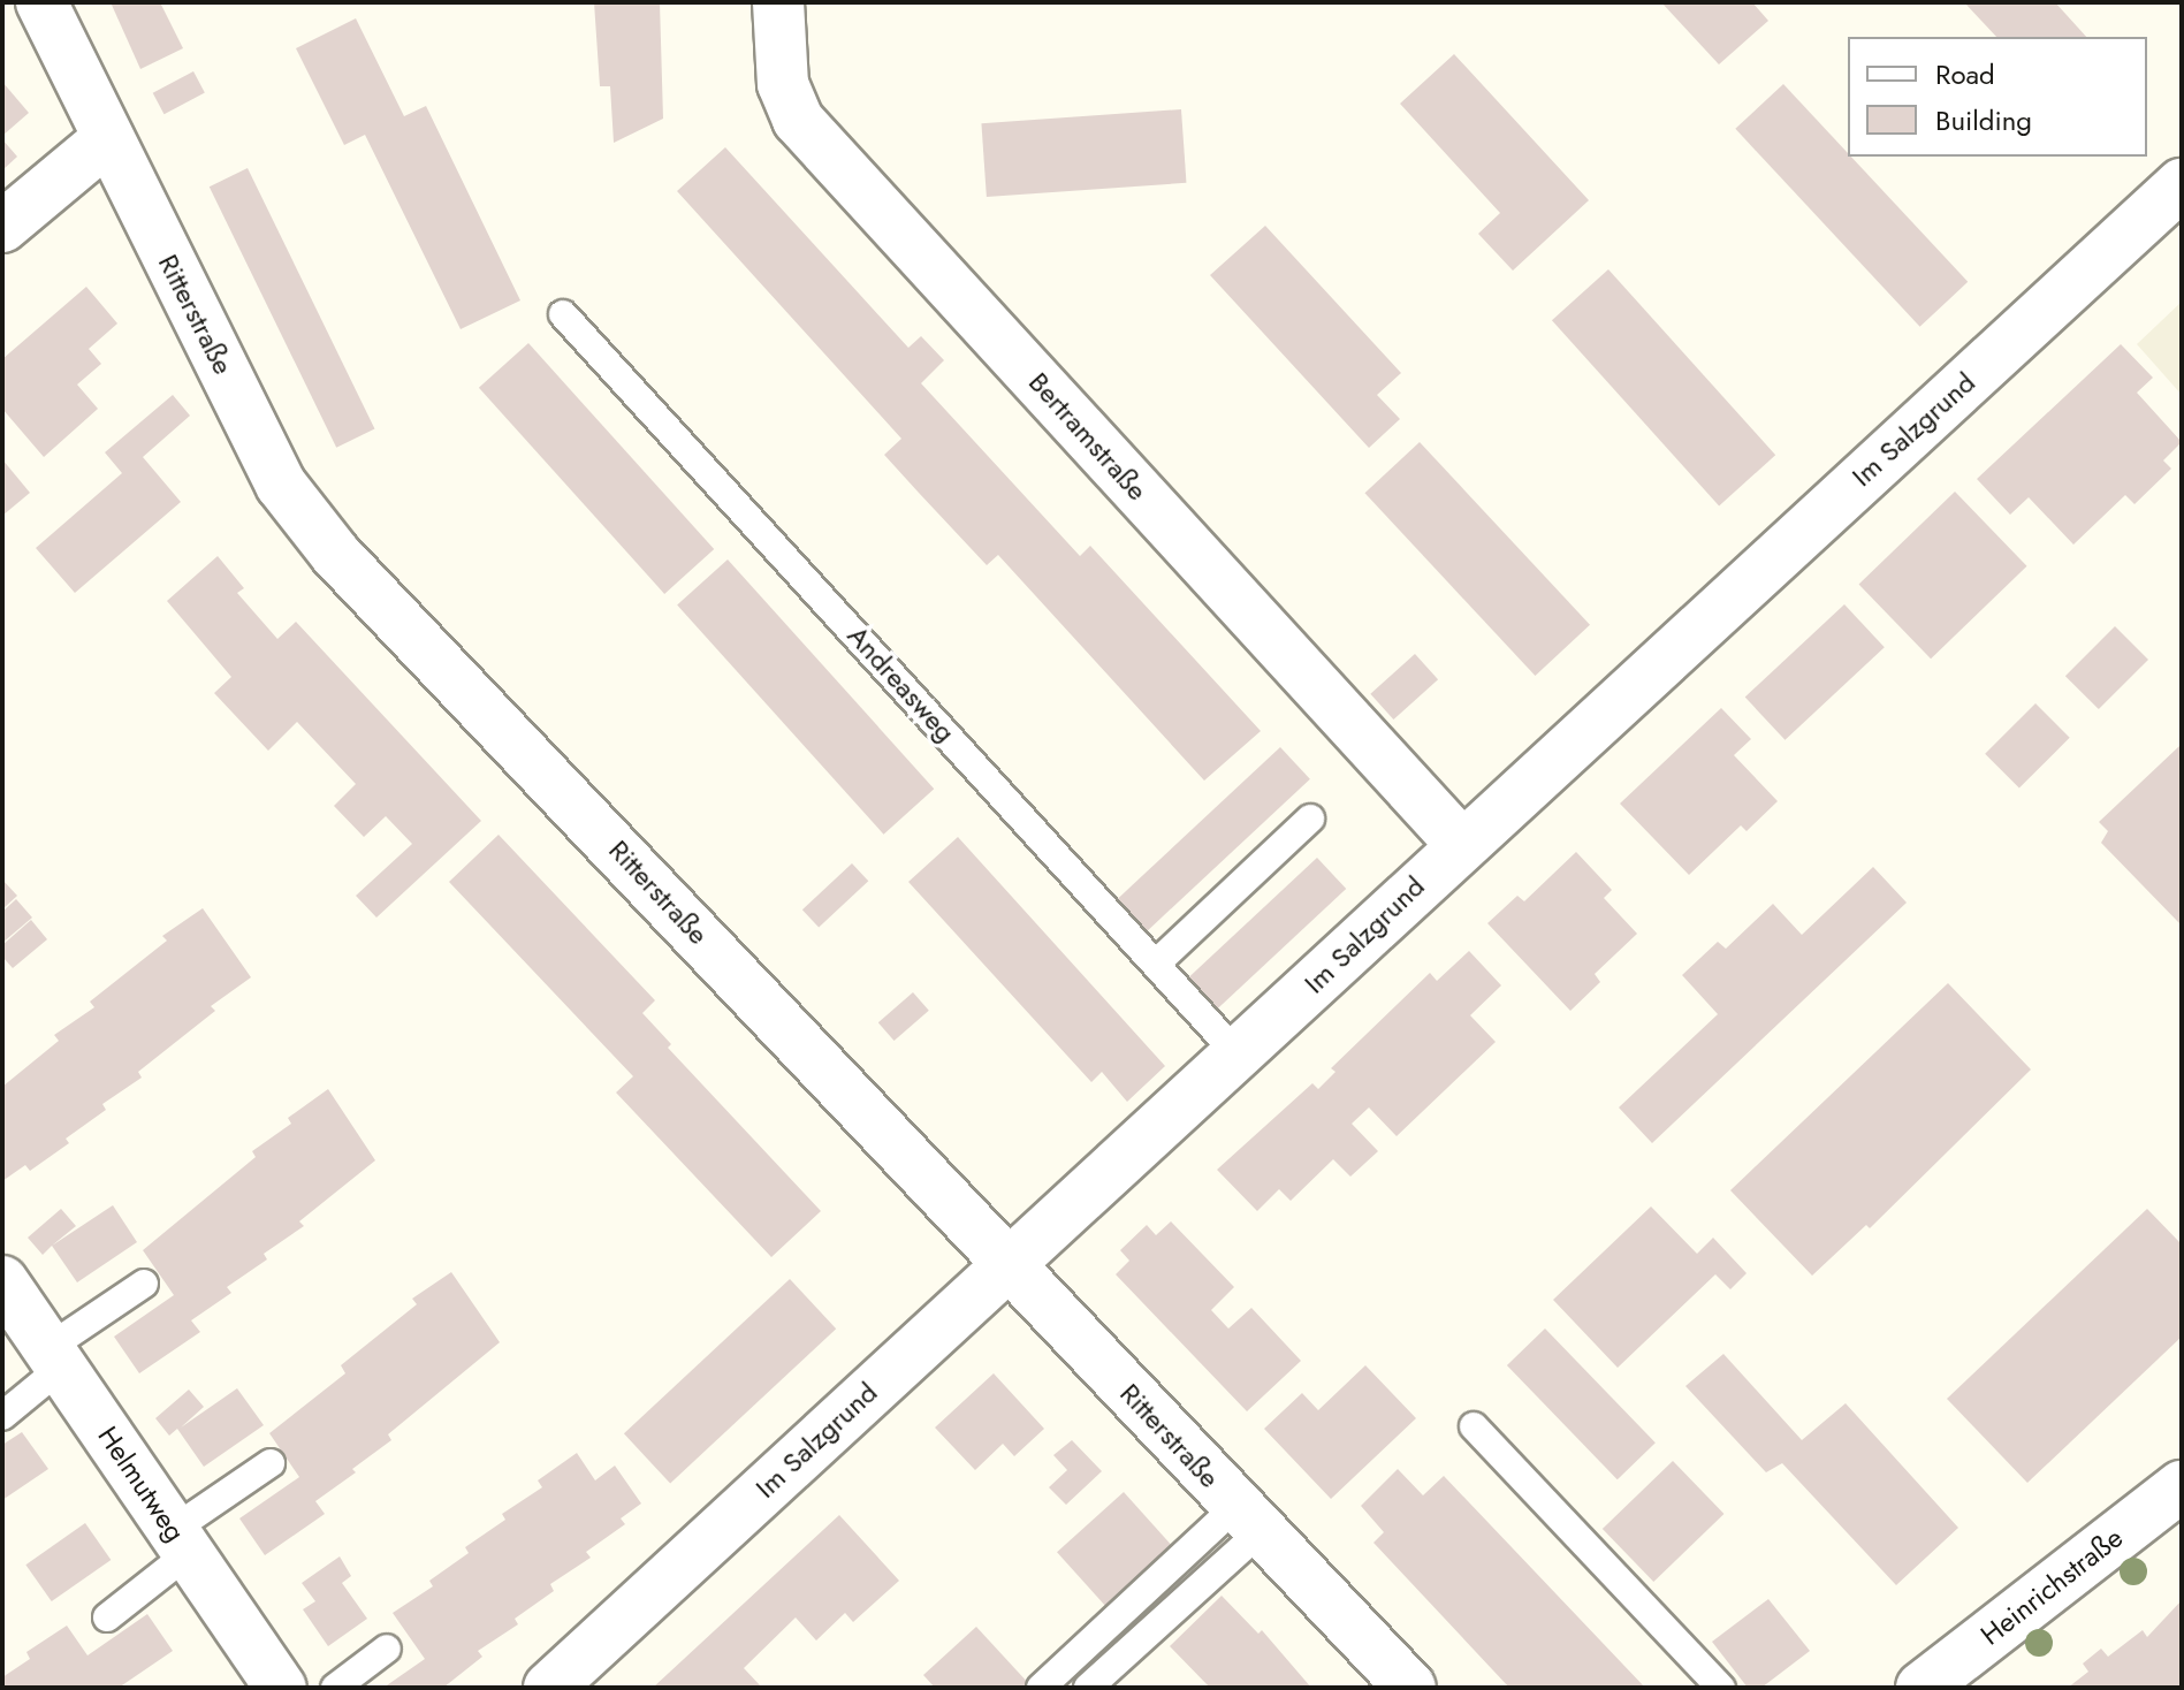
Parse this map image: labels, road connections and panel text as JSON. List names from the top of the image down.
{
  "streets": {
    "street": [
      "Ritterstraße",
      "Im Salzgrund",
      "Bertramstraße",
      "Helmutweg",
      "Heinrichstraße"
    ],
    "lane": ["Andreasweg"]
  },
  "crossings": [
    ["Ritterstraße", "Im Salzgrund"],
    ["Im Salzgrund", "Bertramstraße"],
    ["Im Salzgrund", "Andreasweg"]
  ],
  "legend": ["Road", "Building"]
}
